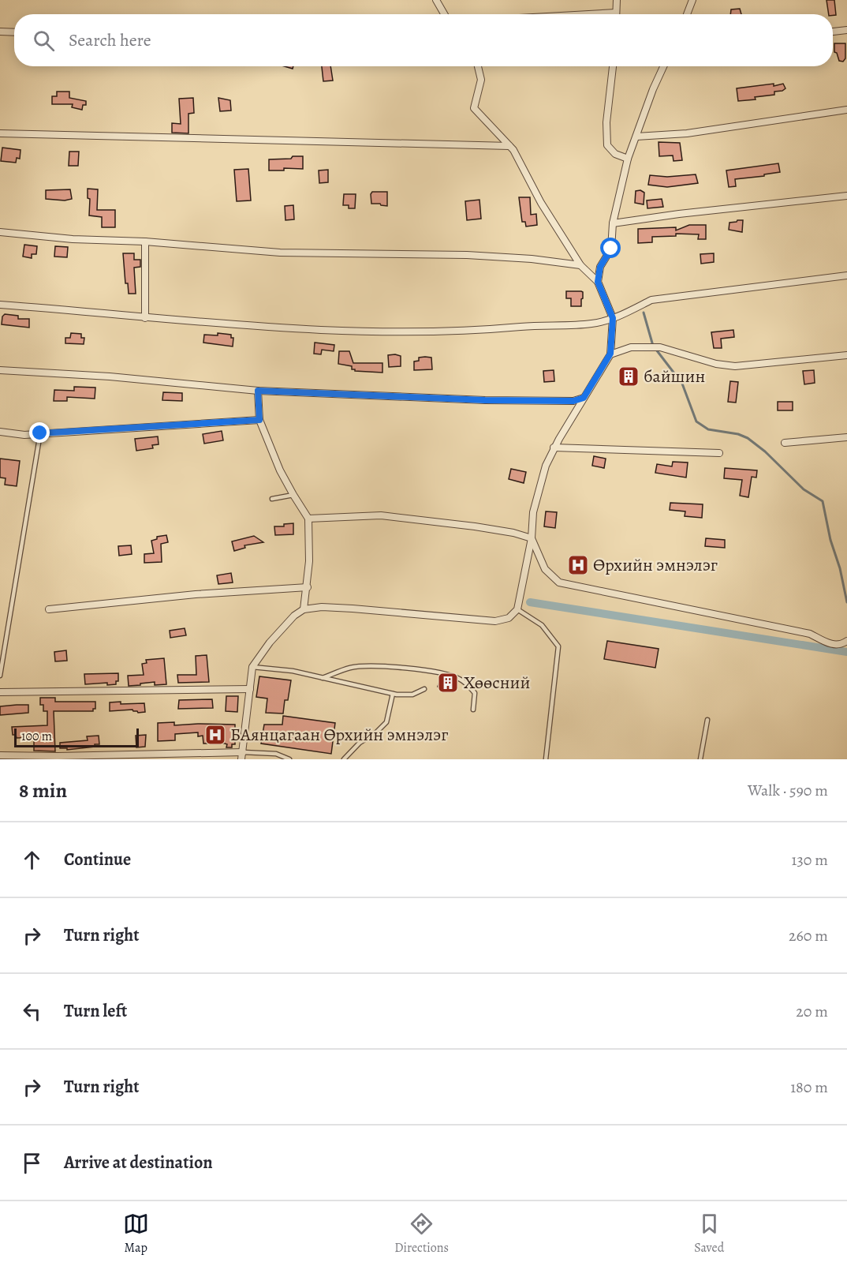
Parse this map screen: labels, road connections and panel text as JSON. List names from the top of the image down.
{
  "places": {
    "building": ["байшин", "Хөөсний"],
    "hospital": ["Өрхийн эмнэлэг", "БАянцагаан Өрхийн эмнэлэг"]
  },
  "scale_bar": "100 m",
  "page": {
    "search": "Search here",
    "scale": "100 m",
    "heading": ["8 min", "Walk · 590 m"],
    "list": [
      ["Continue", "130 m"],
      ["Turn right", "260 m"],
      ["Turn left", "20 m"],
      ["Turn right", "180 m"],
      "Arrive at destination"
    ],
    "nav": ["Map", "Directions", "Saved"]
  }
}
